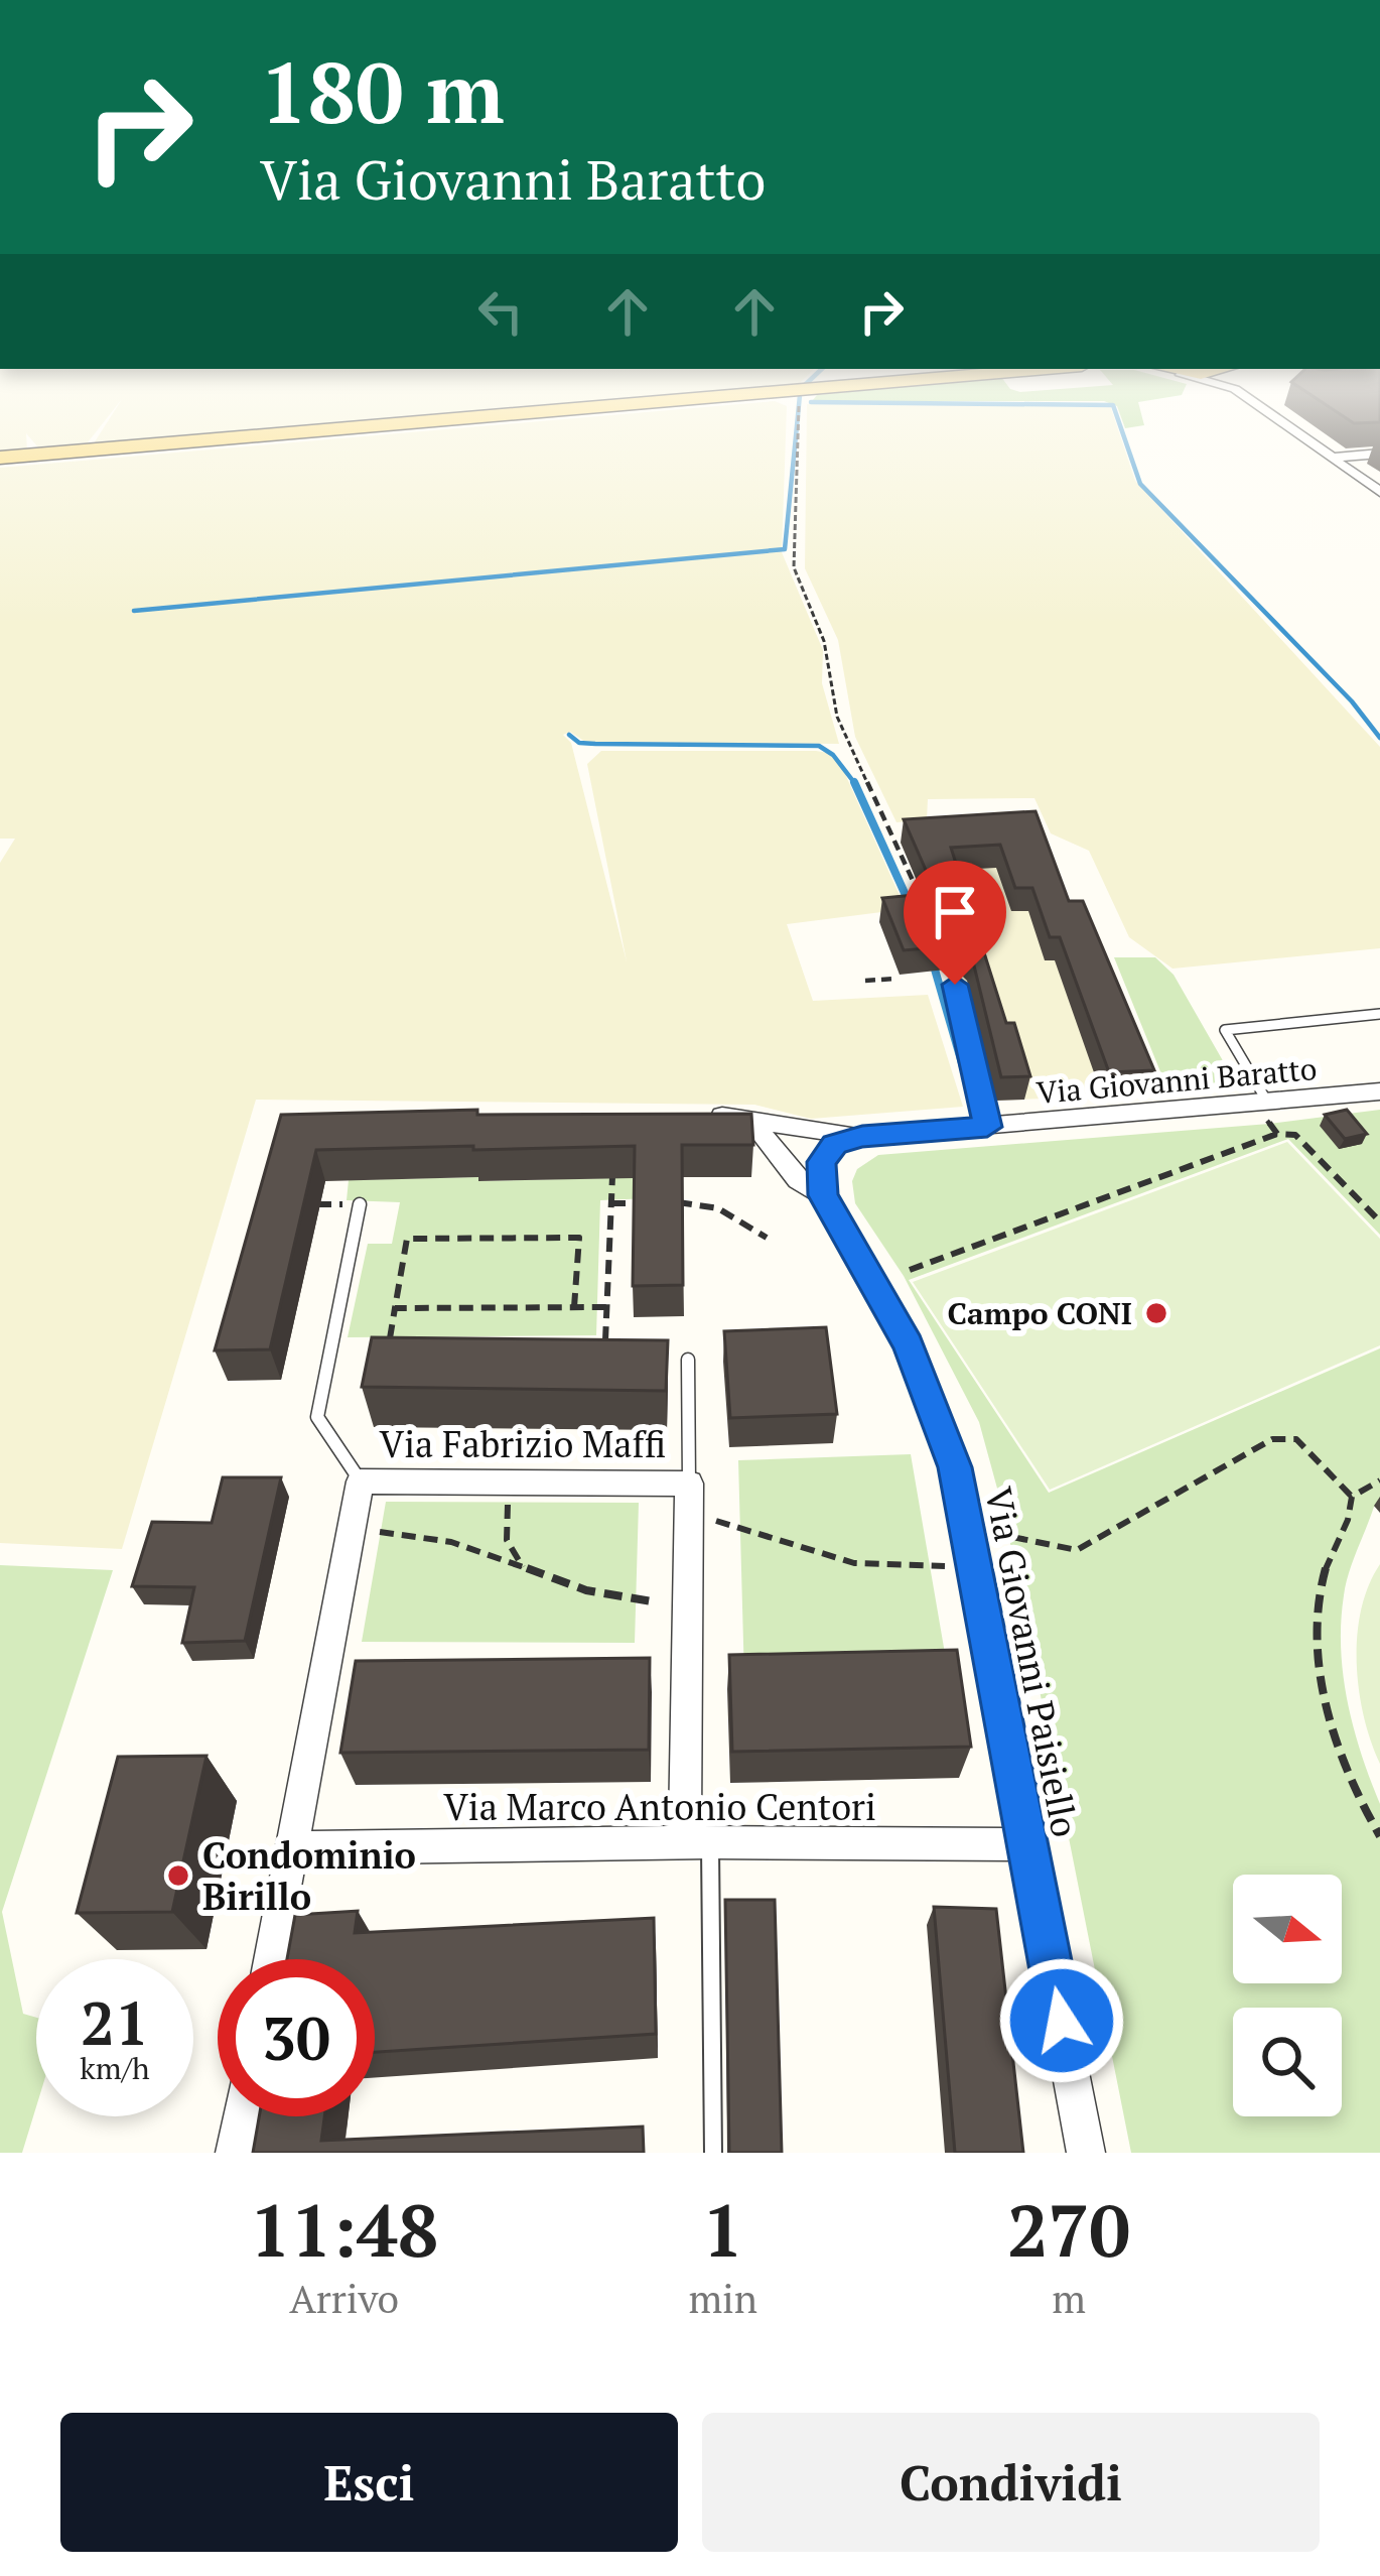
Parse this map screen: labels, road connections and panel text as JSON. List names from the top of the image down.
{
  "streets": {
    "street": [
      "Via Giovanni Baratto",
      "Via Fabrizio Maffi",
      "Via Giovanni Paisiello",
      "Via Marco Antonio Centori"
    ]
  },
  "crossings": [
    ["Via Giovanni Baratto", "Via Giovanni Paisiello"],
    ["Via Fabrizio Maffi", "Via Marco Antonio Centori"],
    ["Via Giovanni Paisiello", "Via Marco Antonio Centori"]
  ],
  "places": ["Campo CONI", "Condominio Birillo"],
  "north": "right",
  "page": {
    "turn": ["180 m", "Via Giovanni Baratto"],
    "speed": "21 km/h",
    "limit": "30",
    "eta": [
      "11:48",
      "Arrivo",
      "1",
      "min",
      "270",
      "m"
    ],
    "buttons": ["Esci", "Condividi"]
  }
}
